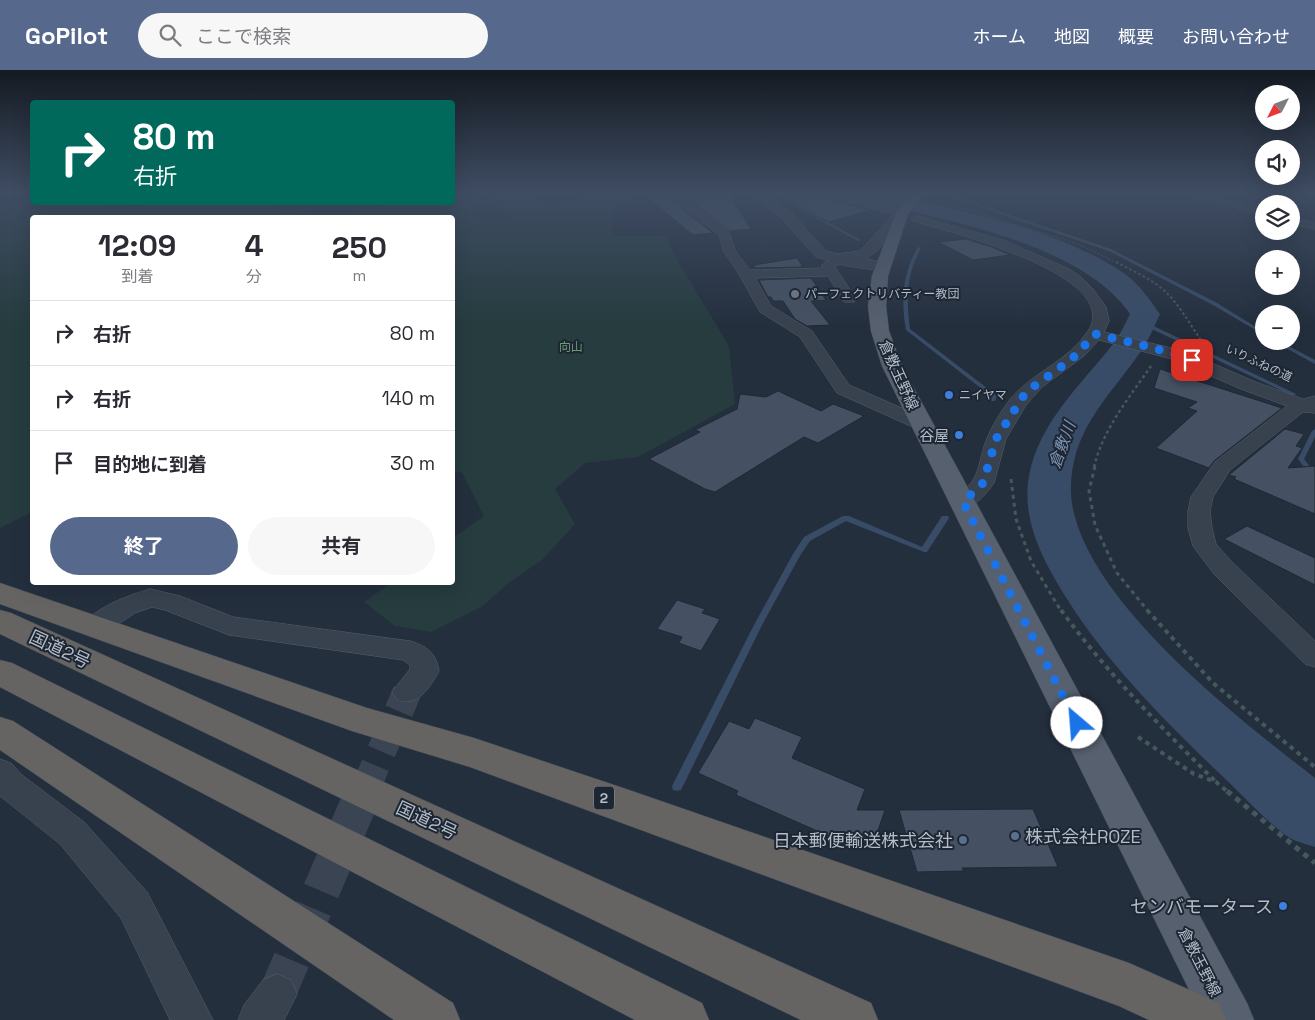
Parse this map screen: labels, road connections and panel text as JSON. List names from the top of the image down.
{
  "streets": {
    "highway": ["国道2号", "2"],
    "main road": ["倉敷玉野線"],
    "path": ["いりふねの道"]
  },
  "water": ["倉敷川"],
  "parks": ["向山"],
  "places": [
    "パーフェクトリバティー教団",
    "ニイヤマ",
    "谷屋",
    "株式会社ROZE",
    "日本郵便輸送株式会社",
    "センバモータース"
  ],
  "north": "bottom left",
  "page": {
    "header": "GoPilot",
    "search": "ここで検索",
    "nav": [
      "ホーム",
      "地図",
      "概要",
      "お問い合わせ"
    ],
    "map_buttons": ["+", "−"],
    "turn": ["80 m", "右折"],
    "eta": [
      "12:09",
      "到着",
      "4",
      "分",
      "250",
      "m"
    ],
    "list": [
      {
        "name": "右折",
        "value": "80 m"
      },
      {
        "name": "右折",
        "value": "140 m"
      },
      {
        "name": "目的地に到着",
        "value": "30 m"
      }
    ],
    "buttons": ["終了", "共有"]
  }
}
